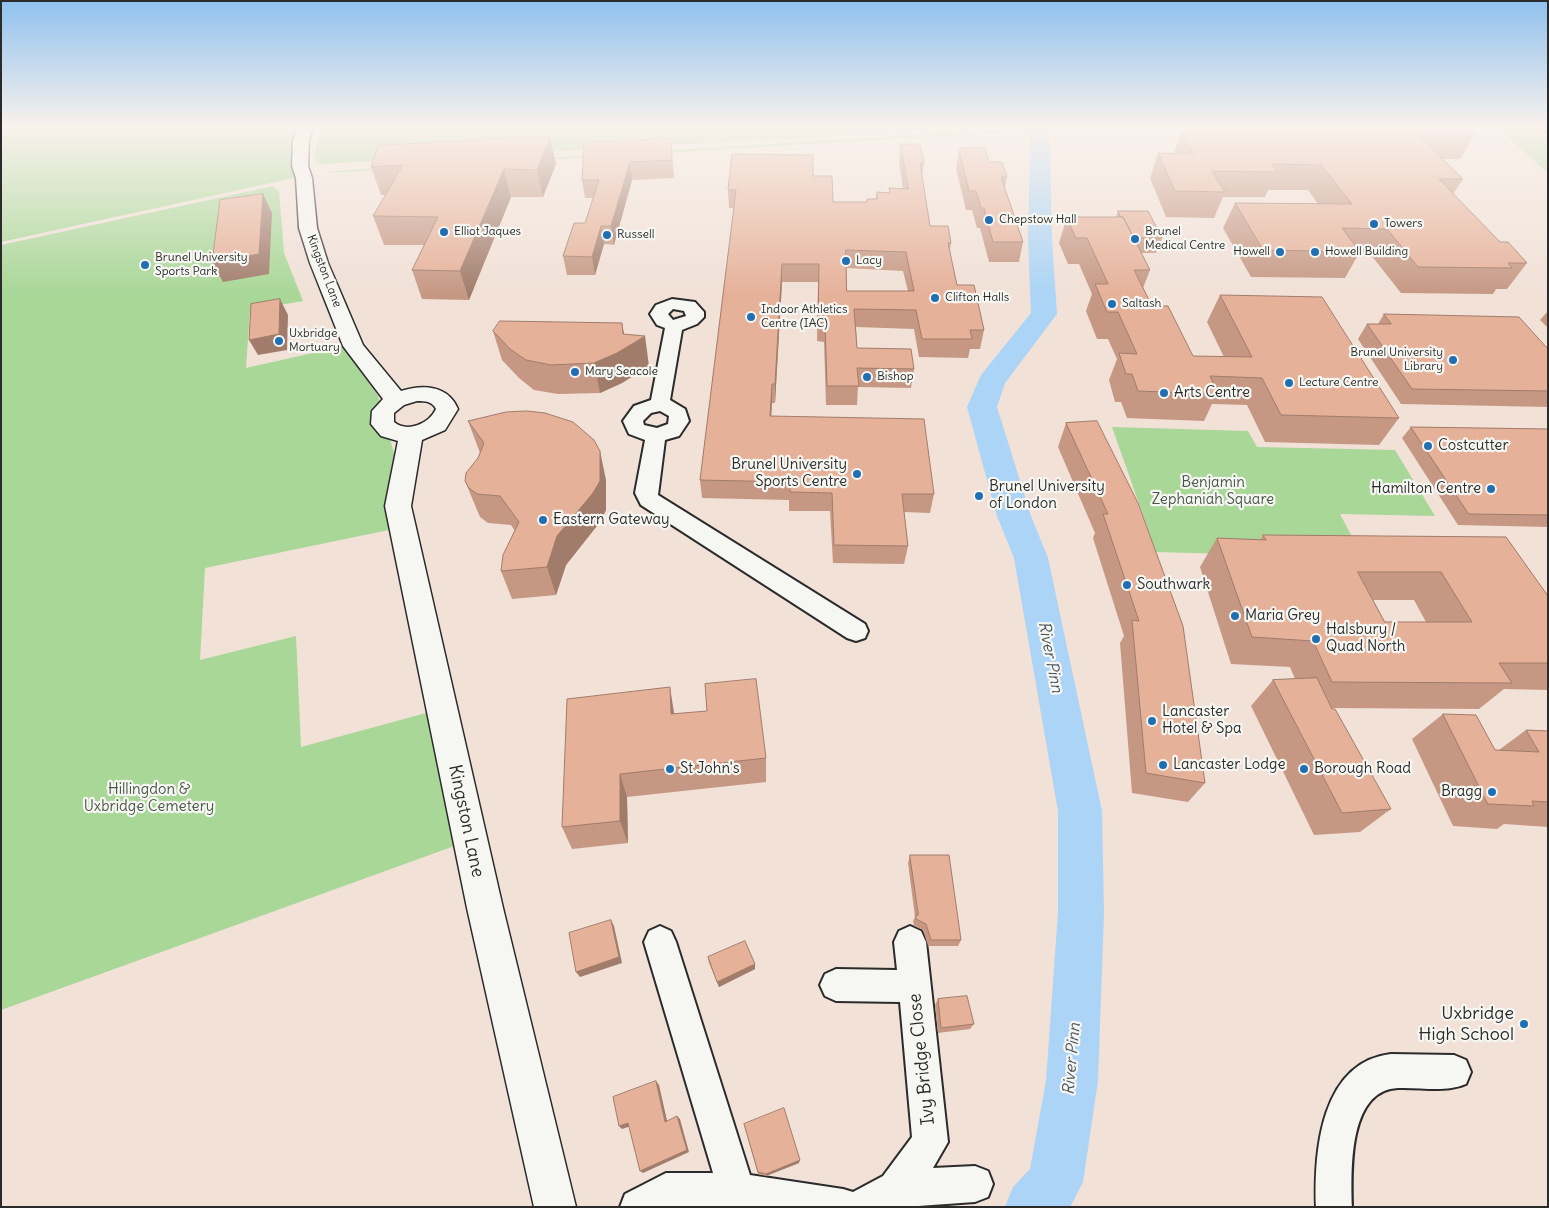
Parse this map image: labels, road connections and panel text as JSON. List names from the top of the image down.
{
  "streets": {
    "street": ["Kingston Lane", "Ivy Bridge Close"]
  },
  "water": ["River Pinn"],
  "parks": ["Benjamin Zephaniah Square", "Hillingdon & Uxbridge Cemetery"],
  "places": [
    "Chepstow Hall",
    "Towers",
    "Elliot Jaques",
    "Russell",
    "Brunel Medical Centre",
    "Howell",
    "Howell Building",
    "Lacy",
    "Brunel University Sports Park",
    "Clifton Halls",
    "Saltash",
    "Indoor Athletics Centre (IAC)",
    "Uxbridge Mortuary",
    "Brunel University Library",
    "Mary Seacole",
    "Bishop",
    "Lecture Centre",
    "Arts Centre",
    "Costcutter",
    "Brunel University Sports Centre",
    "Hamilton Centre",
    "Brunel University of London",
    "Eastern Gateway",
    "Southwark",
    "Maria Grey",
    "Halsbury / Quad North",
    "Lancaster Hotel & Spa",
    "Lancaster Lodge",
    "St John's",
    "Borough Road",
    "Bragg",
    "Uxbridge High School"
  ]
}
